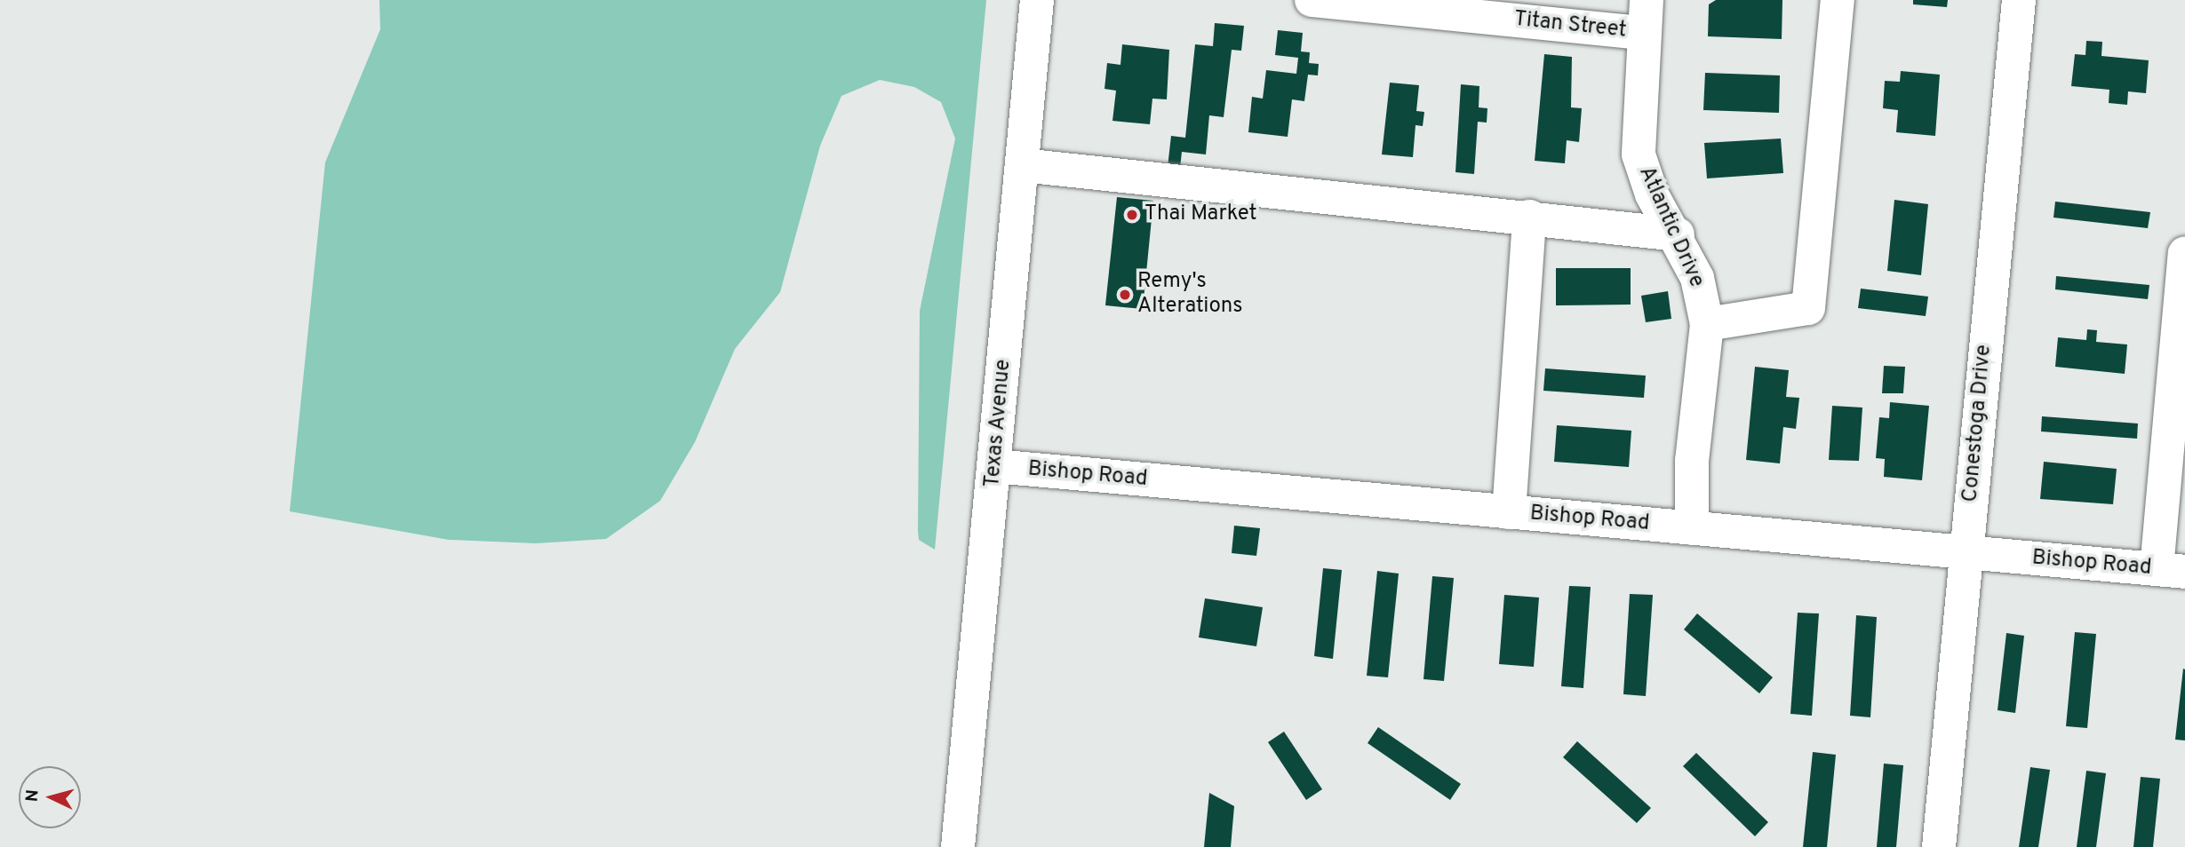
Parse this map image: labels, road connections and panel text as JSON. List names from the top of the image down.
{
  "streets": {
    "street": [
      "Titan Street",
      "Atlantic Drive",
      "Texas Avenue",
      "Conestoga Drive",
      "Bishop Road"
    ]
  },
  "crossings": [
    ["Titan Street", "Atlantic Drive"],
    ["Atlantic Drive", "Bishop Road"],
    ["Texas Avenue", "Bishop Road"],
    ["Conestoga Drive", "Bishop Road"]
  ],
  "places": ["Thai Market", "Remy's Alterations"],
  "north": "left"
}
